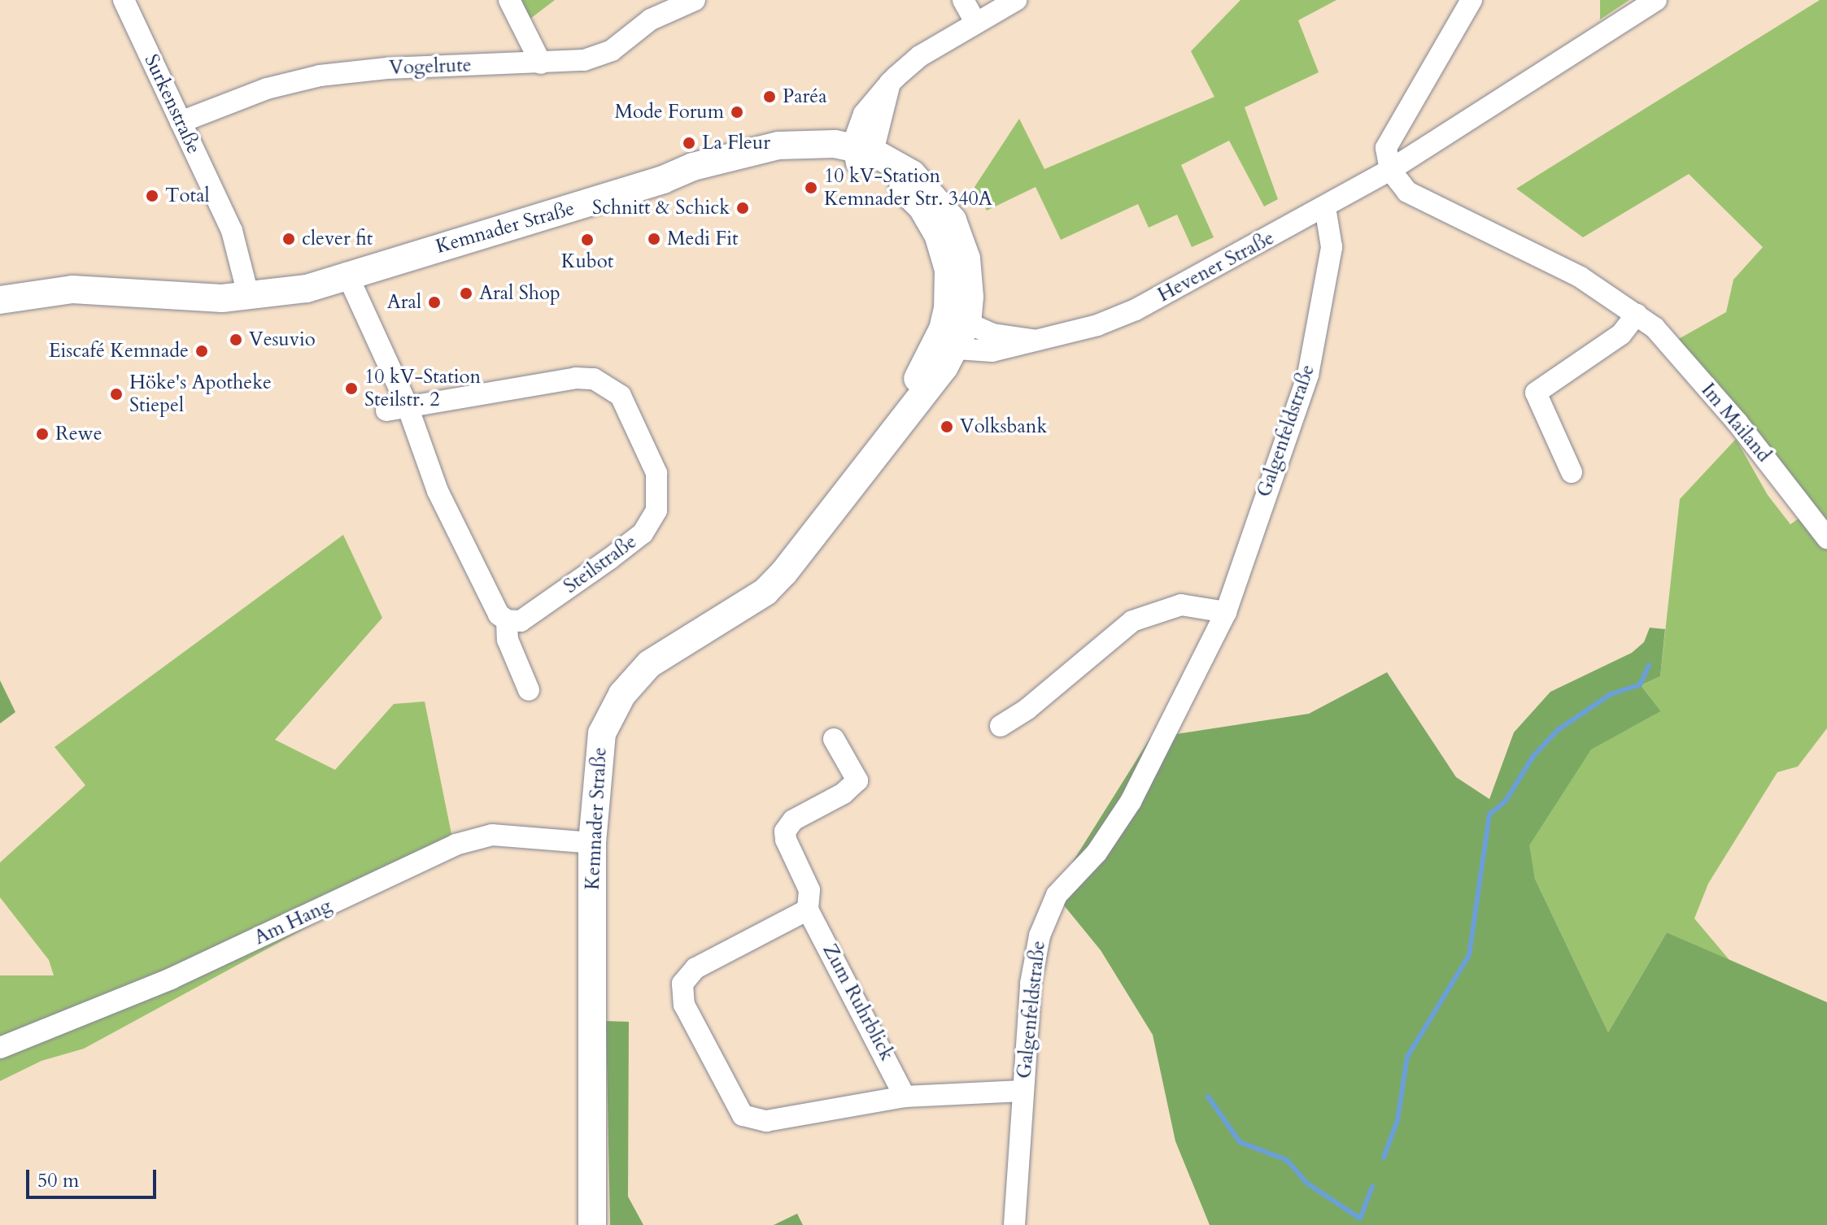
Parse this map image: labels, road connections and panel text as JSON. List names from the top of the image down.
{
  "streets": {
    "main road": ["Kemnader Straße"],
    "street": [
      "Vogelrute",
      "Surkenstraße",
      "Hevener Straße",
      "Im Mailand",
      "Galgenfeldstraße",
      "Steilstraße",
      "Am Hang",
      "Zum Ruhrblick"
    ]
  },
  "crossings": [
    ["Vogelrute", "Surkenstraße"],
    ["Surkenstraße", "Kemnader Straße"],
    ["Kemnader Straße", "Hevener Straße"],
    ["Kemnader Straße", "Am Hang"],
    ["Hevener Straße", "Im Mailand"],
    ["Hevener Straße", "Galgenfeldstraße"]
  ],
  "places": [
    "Paréa",
    "Mode Forum",
    "La Fleur",
    "10 kV-Station Kemnader Str. 340A",
    "Total",
    "Schnitt & Schick",
    "clever fit",
    "Medi Fit",
    "Kubot",
    "Aral Shop",
    "Aral",
    "Vesuvio",
    "Eiscafé Kemnade",
    "10 kV-Station Steilstr. 2",
    "Höke's Apotheke Stiepel",
    "Volksbank",
    "Rewe"
  ],
  "scale_bar": "50 m"
}
